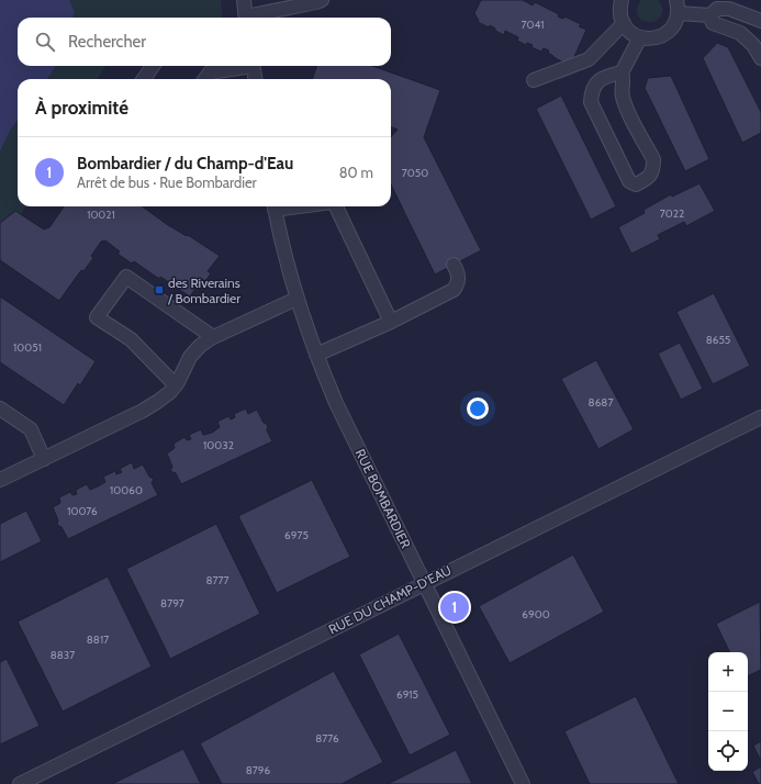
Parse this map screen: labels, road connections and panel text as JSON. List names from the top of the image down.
{
  "streets": {
    "street": ["RUE BOMBARDIER", "RUE DU CHAMP-D'EAU"]
  },
  "crossings": [
    ["RUE BOMBARDIER", "RUE DU CHAMP-D'EAU"]
  ],
  "places": {
    "transit": ["des Riverains / Bombardier"]
  },
  "house_numbers": [
    "7041",
    "7050",
    "7022",
    "10021",
    "8655",
    "10051",
    "8687",
    "10032",
    "10060",
    "10076",
    "6975",
    "8777",
    "8797",
    "6900",
    "8817",
    "8837",
    "6915",
    "8776",
    "8796"
  ],
  "page": {
    "search": "Rechercher",
    "heading": "À proximité",
    "list": [
      {
        "mark": "1",
        "name": "Bombardier / du Champ-d'Eau",
        "note": "Arrêt de bus · Rue Bombardier",
        "value": "80 m"
      }
    ],
    "pins": "1",
    "map_buttons": ["+", "−"]
  }
}
